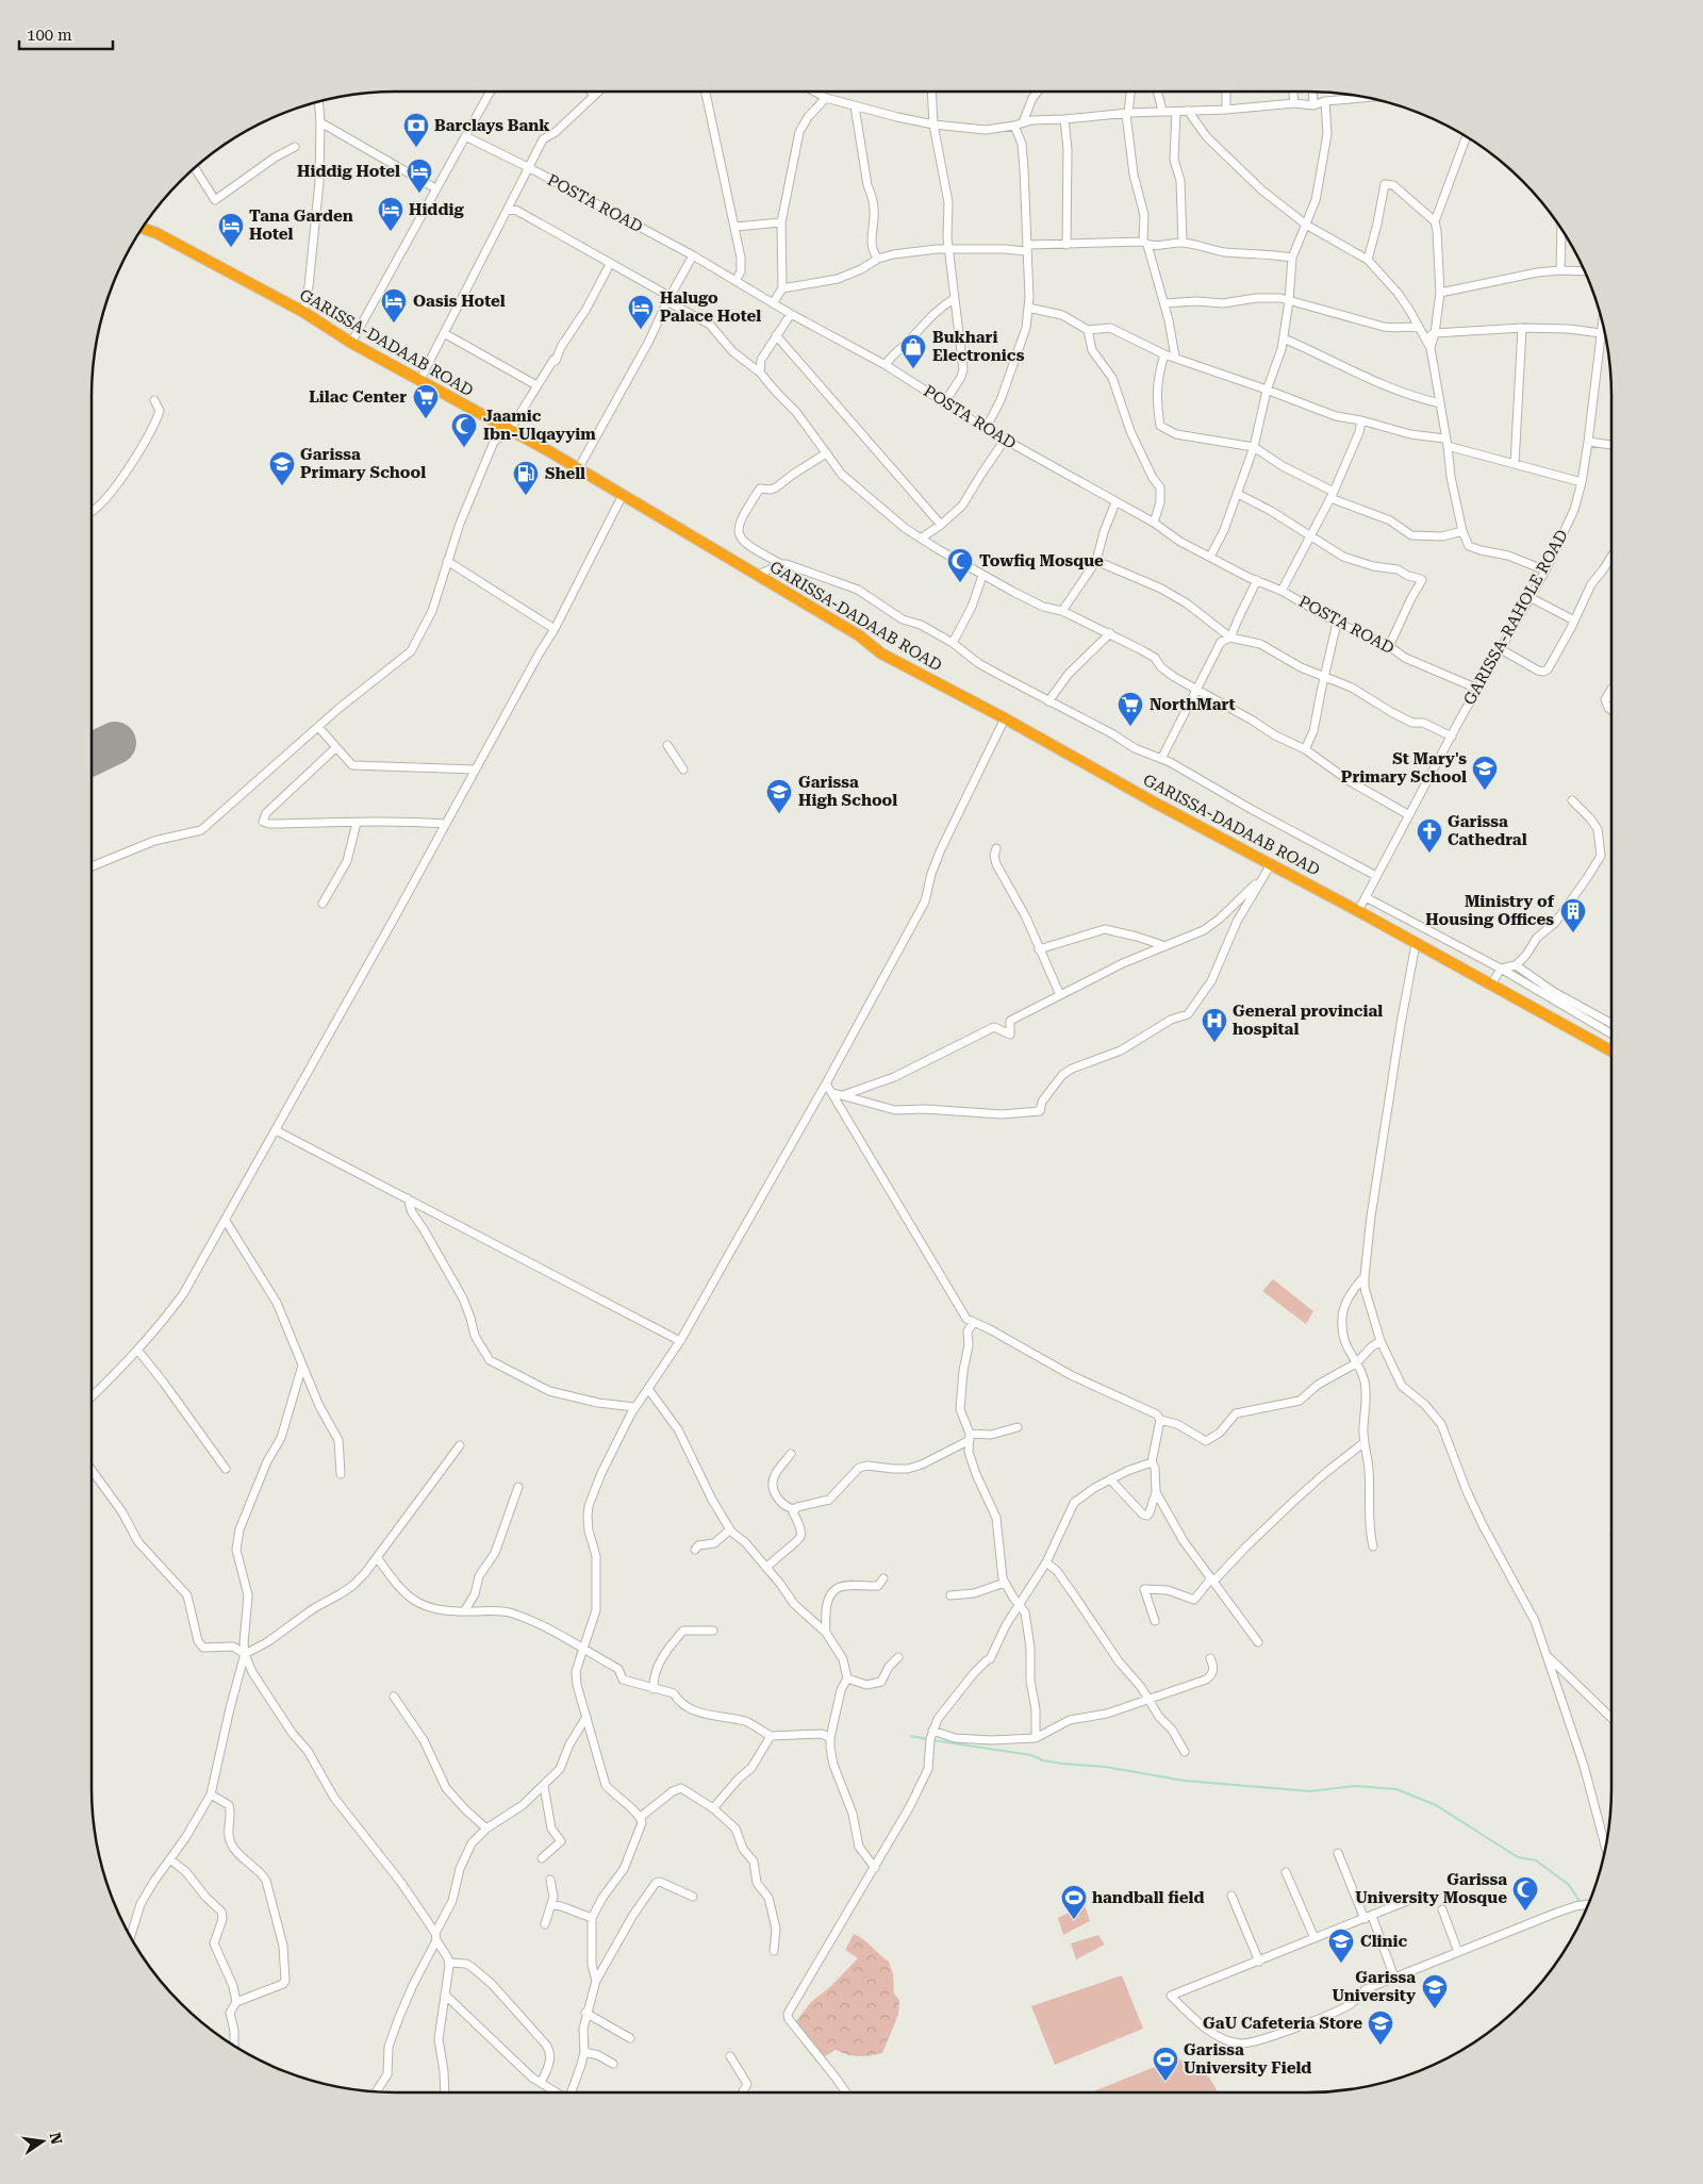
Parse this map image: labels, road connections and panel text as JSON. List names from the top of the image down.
{
  "streets": {
    "highway": ["GARISSA-DADAAB ROAD"],
    "street": ["POSTA ROAD", "GARISSA-RAHOLE ROAD"]
  },
  "crossings": [
    ["POSTA ROAD", "GARISSA-RAHOLE ROAD"],
    ["GARISSA-DADAAB ROAD", "GARISSA-RAHOLE ROAD"]
  ],
  "places": {
    "bank": ["Barclays Bank"],
    "hotel": [
      "Hiddig Hotel",
      "Hiddig",
      "Tana Garden Hotel",
      "Oasis Hotel",
      "Halugo Palace Hotel"
    ],
    "shop": ["Bukhari Electronics"],
    "supermarket": ["Lilac Center", "NorthMart"],
    "mosque": ["Jaamic Ibn-Ulqayyim", "Towfiq Mosque", "Garissa University Mosque"],
    "school or university": [
      "Garissa Primary School",
      "St Mary's Primary School",
      "Garissa High School",
      "Clinic",
      "Garissa University",
      "GaU Cafeteria Store"
    ],
    "fuel station": ["Shell"],
    "church": ["Garissa Cathedral"],
    "building": ["Ministry of Housing Offices"],
    "hospital": ["General provincial hospital"],
    "sports": ["handball field", "Garissa University Field"]
  },
  "scale_bar": "100 m",
  "north": "right"
}
